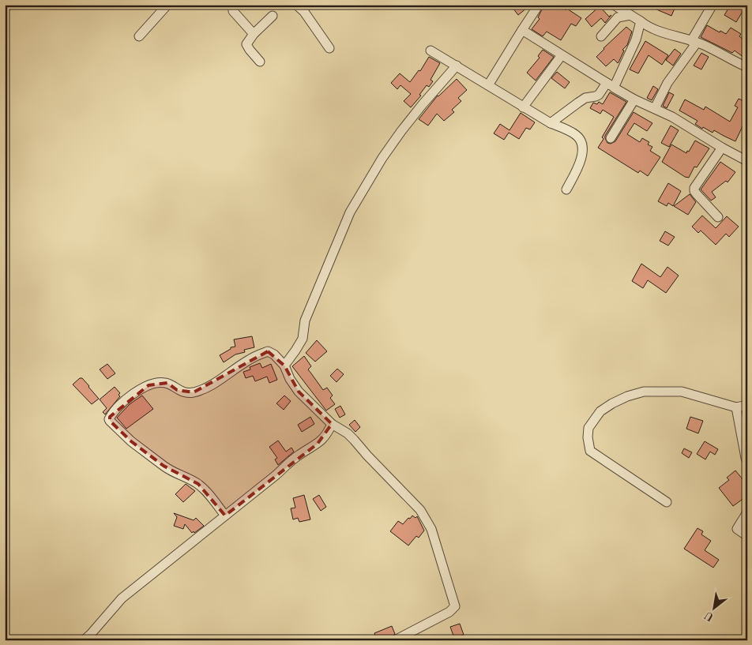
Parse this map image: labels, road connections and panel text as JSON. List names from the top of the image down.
{
  "north": "bottom left"
}
